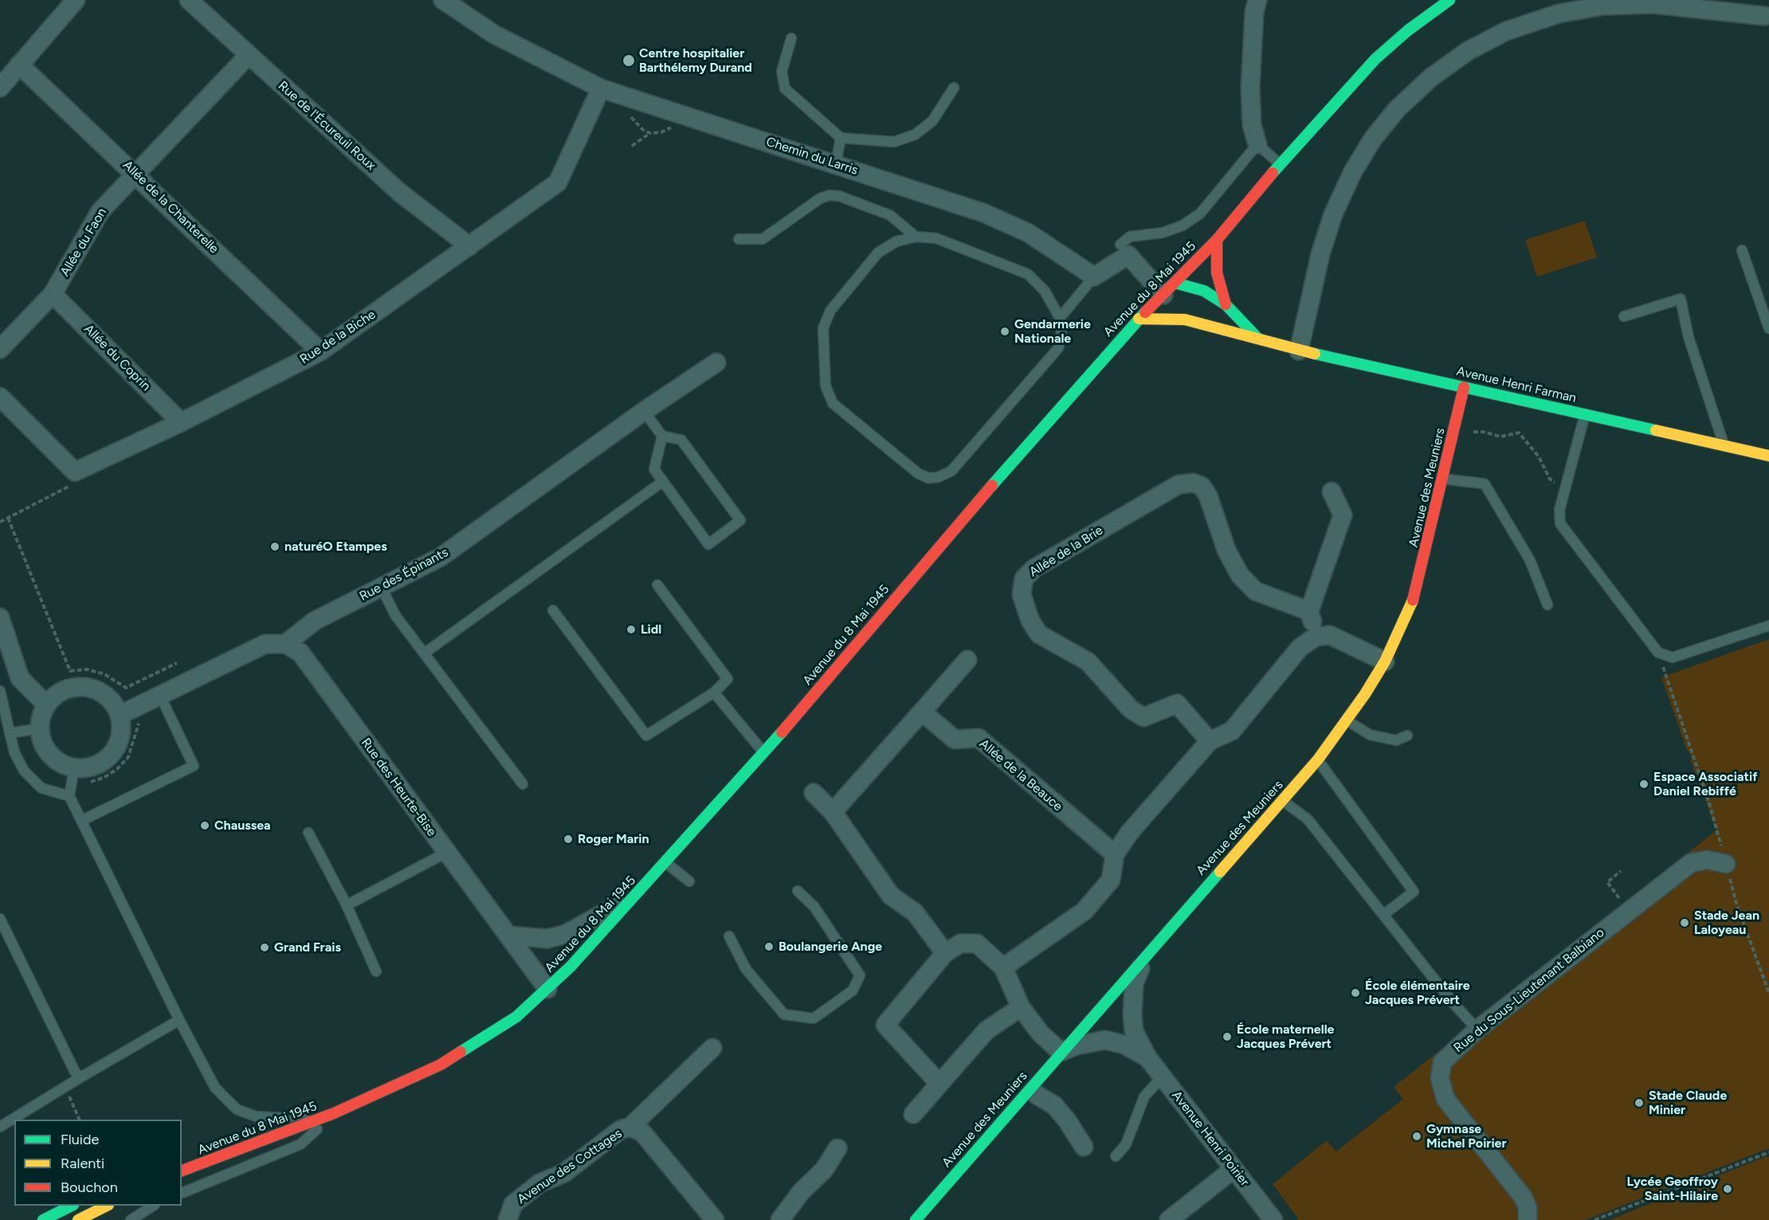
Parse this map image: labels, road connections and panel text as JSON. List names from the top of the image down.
{
  "streets": {
    "street": [
      "Rue de l'Écureuil Roux",
      "Chemin du Larris",
      "Allée de la Chanterelle",
      "Allée du Faon",
      "Avenue du 8 Mai 1945",
      "Rue de la Biche",
      "Allée du Coprin",
      "Avenue Henri Farman",
      "Avenue des Meuniers",
      "Allée de la Brie",
      "Rue des Épinants",
      "Allée de la Beauce",
      "Rue des Heurte-Bise",
      "Rue du Sous-Lieutenant Balbiano",
      "Avenue Henri Poirier",
      "Avenue des Cottages"
    ]
  },
  "crossings": [
    ["Rue de l'Écureuil Roux", "Allée du Faon"],
    ["Rue de l'Écureuil Roux", "Rue de la Biche"],
    ["Chemin du Larris", "Rue de la Biche"],
    ["Allée de la Chanterelle", "Allée du Faon"],
    ["Allée de la Chanterelle", "Rue de la Biche"],
    ["Allée du Faon", "Allée du Coprin"],
    ["Avenue du 8 Mai 1945", "Avenue Henri Farman"],
    ["Avenue du 8 Mai 1945", "Rue des Heurte-Bise"],
    ["Rue de la Biche", "Allée du Coprin"],
    ["Avenue Henri Farman", "Avenue des Meuniers"],
    ["Avenue des Meuniers", "Avenue Henri Poirier"],
    ["Rue des Épinants", "Rue des Heurte-Bise"]
  ],
  "places": [
    "Centre hospitalier Barthélemy Durand",
    "Gendarmerie Nationale",
    "naturéO Etampes",
    "Lidl",
    "Espace Associatif Daniel Rebiffé",
    "Chaussea",
    "Roger Marin",
    "Stade Jean Laloyeau",
    "Boulangerie Ange",
    "Grand Frais",
    "École élémentaire Jacques Prévert",
    "École maternelle Jacques Prévert",
    "Stade Claude Minier",
    "Gymnase Michel Poirier",
    "Lycée Geoffroy Saint-Hilaire"
  ],
  "legend": ["Fluide", "Ralenti", "Bouchon"]
}
